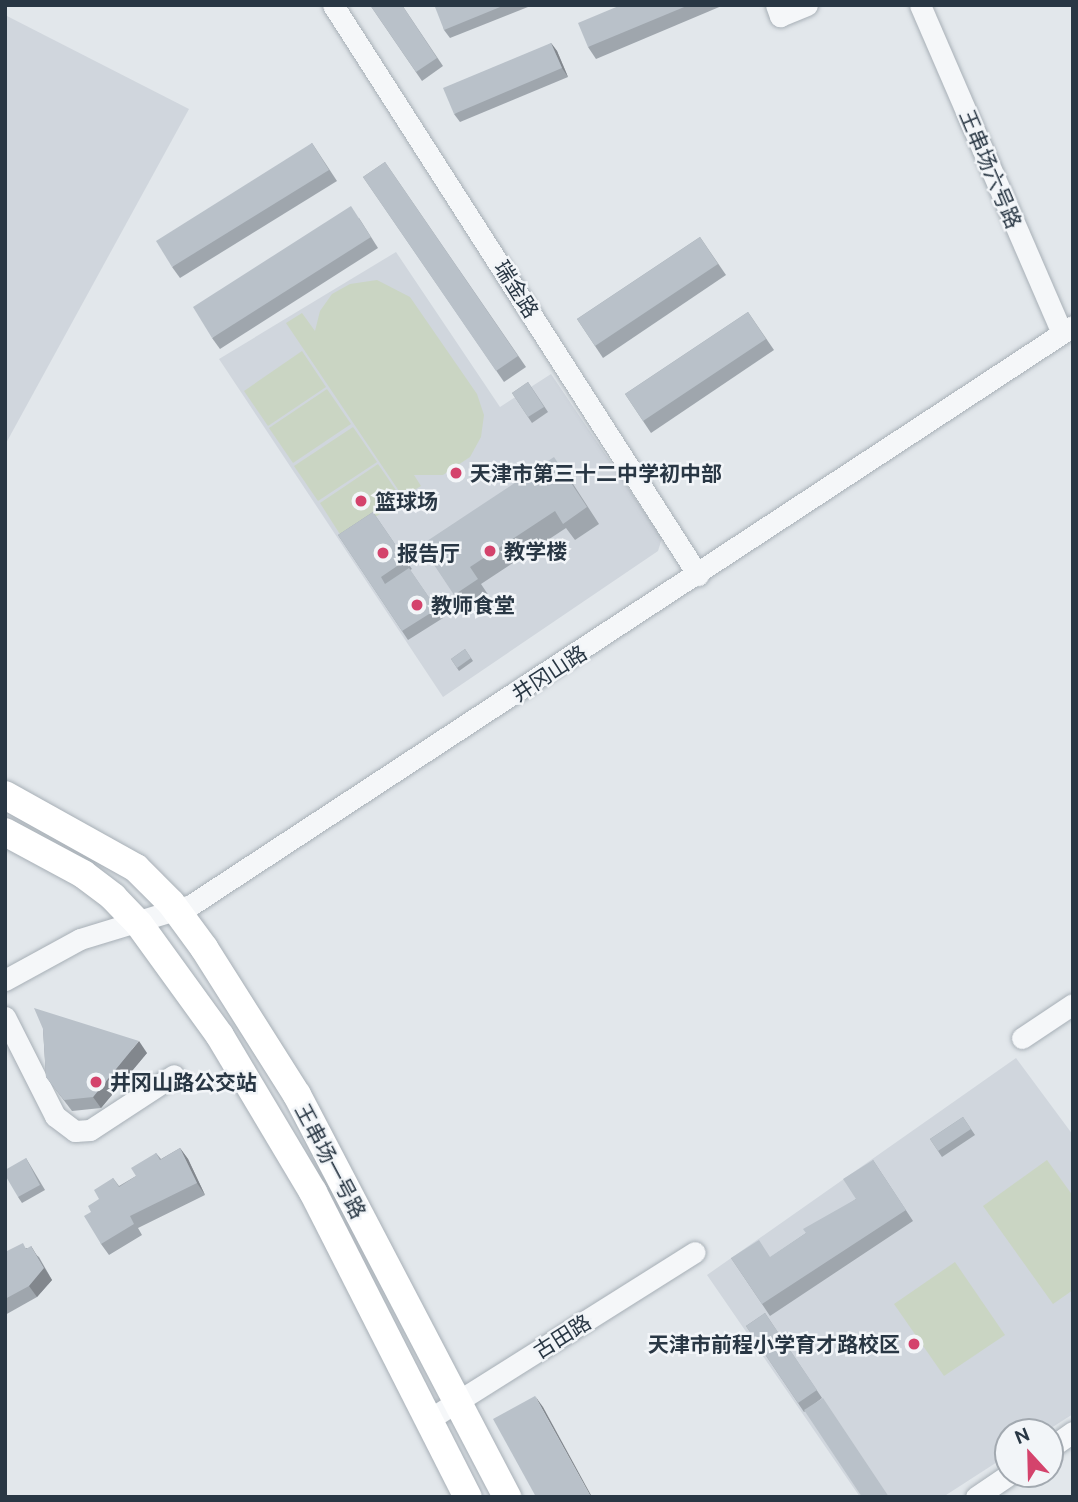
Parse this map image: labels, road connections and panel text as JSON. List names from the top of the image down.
{
  "streets": {
    "main road": ["王串场一号路"],
    "street": [
      "王串场六号路",
      "瑞金路",
      "井冈山路",
      "古田路"
    ]
  },
  "crossings": [
    ["王串场六号路", "井冈山路"],
    ["瑞金路", "井冈山路"],
    ["井冈山路", "王串场一号路"],
    ["王串场一号路", "古田路"]
  ],
  "places": [
    "天津市第三十二中学初中部",
    "篮球场",
    "教学楼",
    "报告厅",
    "教师食堂",
    "井冈山路公交站",
    "天津市前程小学育才路校区"
  ],
  "north": "top"
}
